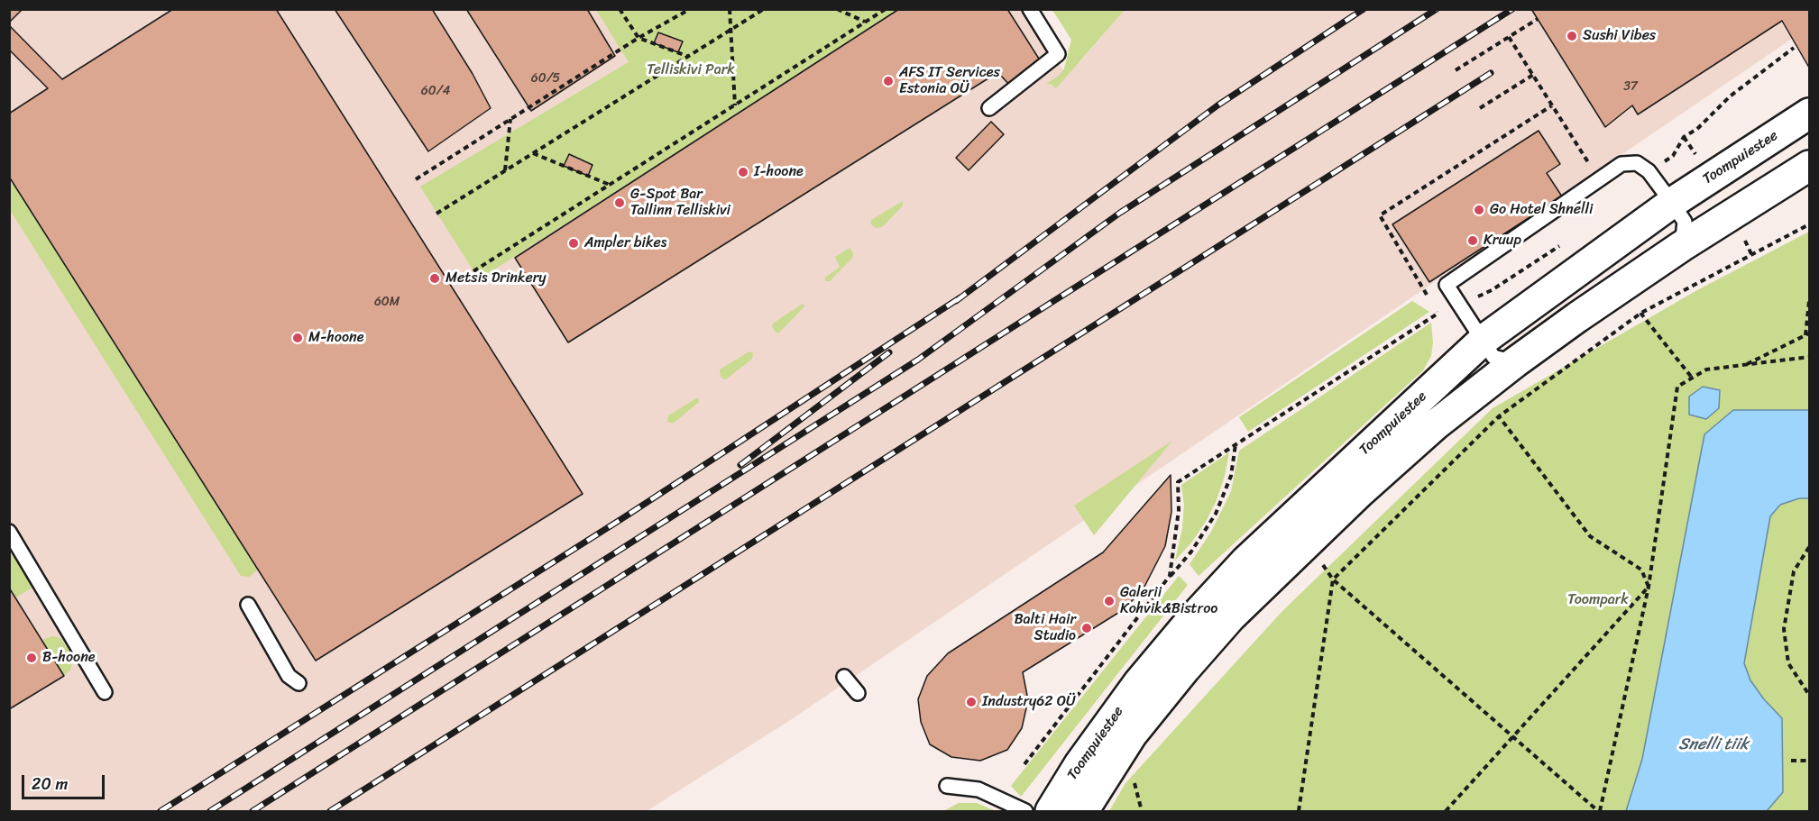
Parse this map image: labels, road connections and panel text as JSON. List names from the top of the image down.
{
  "streets": {
    "main road": ["Toompuiestee"]
  },
  "water": ["Snelli tiik"],
  "parks": ["Telliskivi Park", "Toompark"],
  "places": [
    "Sushi Vibes",
    "AFS IT Services Estonia OÜ",
    "I-hoone",
    "G-Spot Bar Tallinn Telliskivi",
    "Go Hotel Shnelli",
    "Kruup",
    "Ampler bikes",
    "Metsis Drinkery",
    "M-hoone",
    "Galerii Kohvik&Bistroo",
    "Balti Hair Studio",
    "B-hoone",
    "Industry62 OÜ"
  ],
  "house_numbers": [
    "60/5",
    "37",
    "60/4",
    "60M"
  ],
  "scale_bar": "20 m"
}
